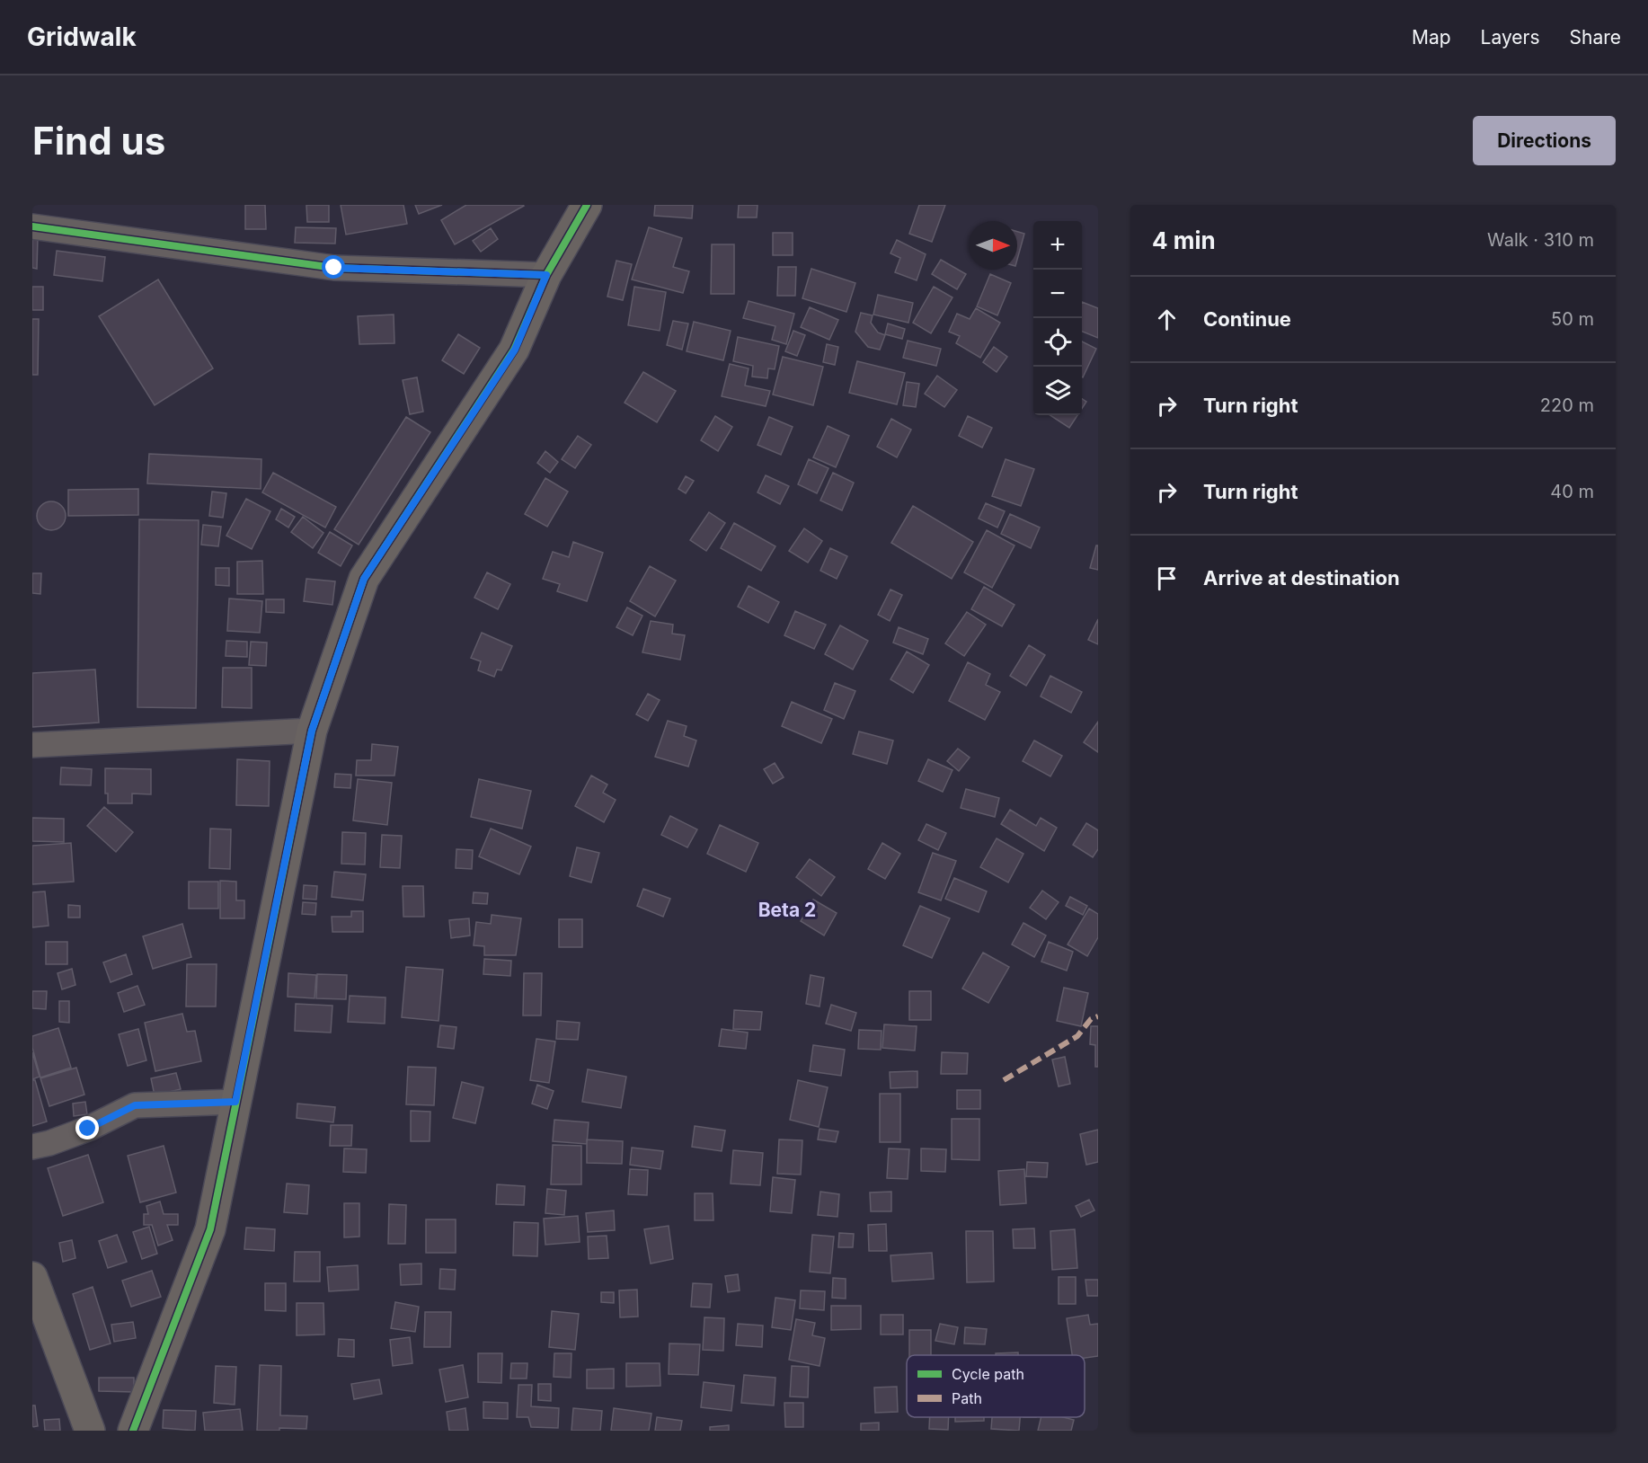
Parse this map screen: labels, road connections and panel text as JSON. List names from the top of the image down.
{
  "districts": ["Beta 2"],
  "legend": ["Cycle path", "Path"],
  "north": "right",
  "page": {
    "header": "Gridwalk",
    "nav": ["Map", "Layers", "Share"],
    "buttons": "Directions",
    "title": "Find us",
    "heading": ["4 min", "Walk · 310 m"],
    "map_buttons": ["+", "−"],
    "list": [
      ["Continue", "50 m"],
      ["Turn right", "220 m"],
      ["Turn right", "40 m"],
      "Arrive at destination"
    ]
  }
}
